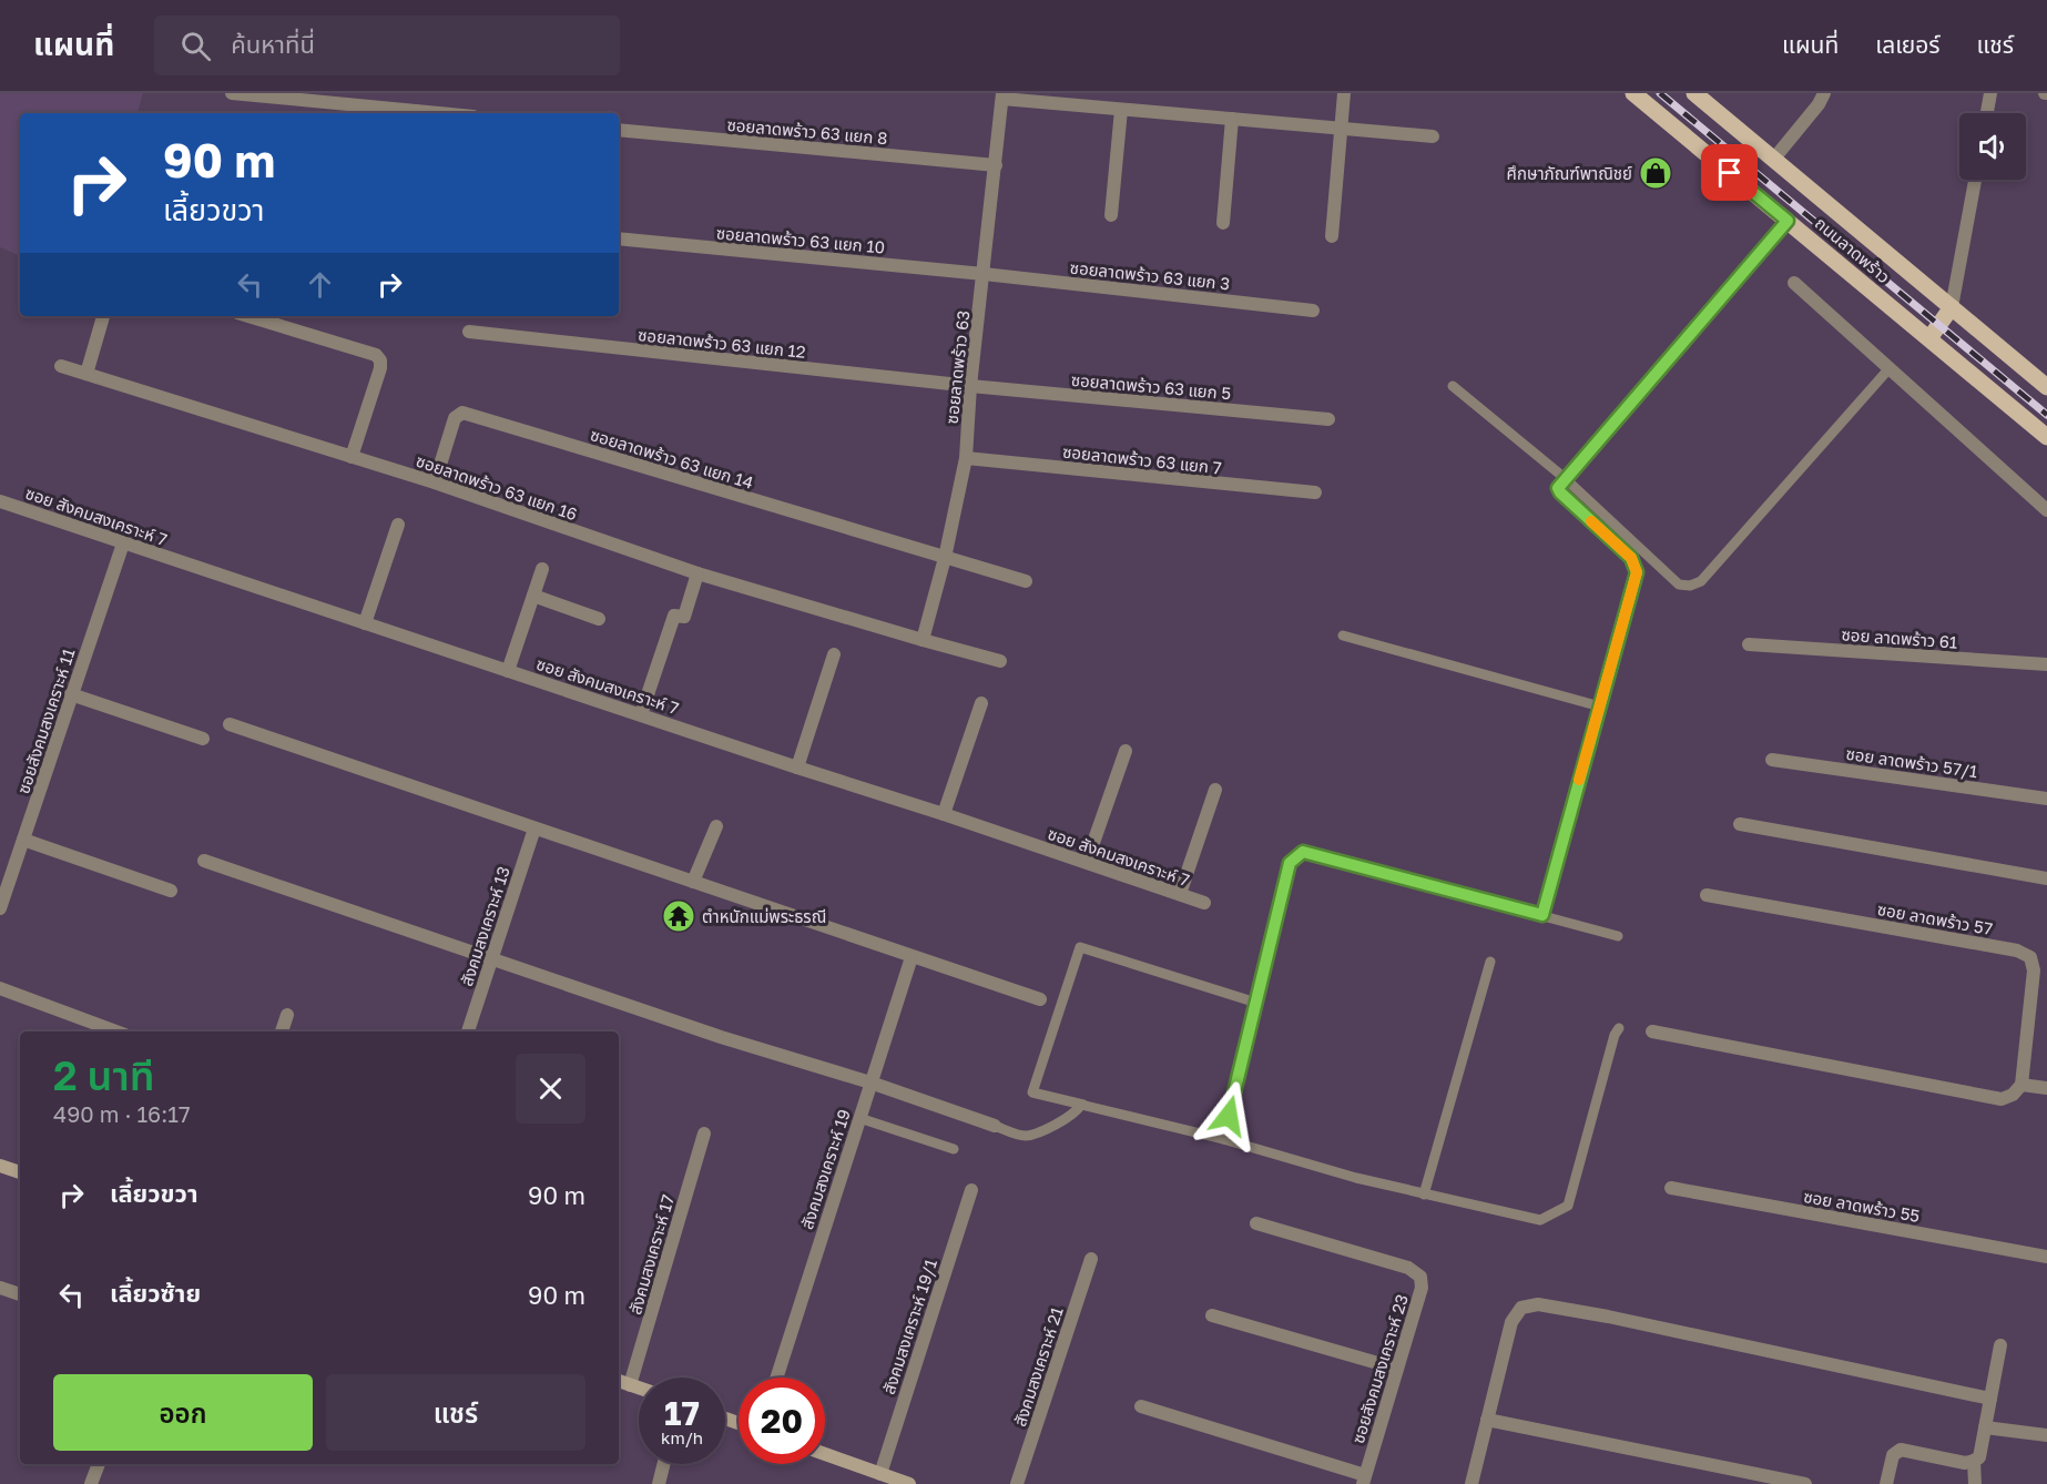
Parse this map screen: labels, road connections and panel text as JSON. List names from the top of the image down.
{
  "streets": {
    "main road": ["ถนนลาดพร้าว"],
    "street": [
      "ซอยลาดพร้าว 63 แยก 8",
      "ซอยลาดพร้าว 63 แยก 10",
      "ซอยลาดพร้าว 63 แยก 3",
      "ซอยลาดพร้าว 63 แยก 12",
      "ซอยลาดพร้าว 63",
      "ซอยลาดพร้าว 63 แยก 5",
      "ซอยลาดพร้าว 63 แยก 14",
      "ซอยลาดพร้าว 63 แยก 7",
      "ซอยลาดพร้าว 63 แยก 16",
      "ซอย สังคมสงเคราะห์ 7",
      "ซอย ลาดพร้าว 61",
      "ซอยสังคมสงเคราะห์ 11",
      "ซอย ลาดพร้าว 57/1",
      "ซอย ลาดพร้าว 57",
      "สังคมสงเคราะห์ 13",
      "สังคมสงเคราะห์ 19",
      "ซอย ลาดพร้าว 55",
      "สังคมสงเคราะห์ 17",
      "สังคมสงเคราะห์ 19/1",
      "สังคมสงเคราะห์ 21",
      "ซอยสังคมสงเคราะห์ 23"
    ]
  },
  "crossings": [
    ["ซอยลาดพร้าว 63 แยก 8", "ซอยลาดพร้าว 63"],
    ["ซอยลาดพร้าว 63 แยก 10", "ซอยลาดพร้าว 63 แยก 3"],
    ["ซอยลาดพร้าว 63 แยก 10", "ซอยลาดพร้าว 63"],
    ["ซอยลาดพร้าว 63 แยก 3", "ซอยลาดพร้าว 63"],
    ["ซอยลาดพร้าว 63 แยก 12", "ซอยลาดพร้าว 63"],
    ["ซอยลาดพร้าว 63 แยก 12", "ซอยลาดพร้าว 63 แยก 5"],
    ["ซอยลาดพร้าว 63", "ซอยลาดพร้าว 63 แยก 5"],
    ["ซอยลาดพร้าว 63", "ซอยลาดพร้าว 63 แยก 14"],
    ["ซอยลาดพร้าว 63", "ซอยลาดพร้าว 63 แยก 7"],
    ["ซอยลาดพร้าว 63", "ซอยลาดพร้าว 63 แยก 16"],
    ["ซอยลาดพร้าว 63 แยก 14", "ซอยลาดพร้าว 63 แยก 16"],
    ["ซอย สังคมสงเคราะห์ 7", "ซอยสังคมสงเคราะห์ 11"]
  ],
  "places": {
    "shop": ["ศึกษาภัณฑ์พาณิชย์"],
    "temple": ["ตำหนักแม่พระธรณี"]
  },
  "page": {
    "header": "แผนที่",
    "search": "ค้นหาที่นี่",
    "nav": ["แผนที่", "เลเยอร์", "แชร์"],
    "turn": ["90 m", "เลี้ยวขวา"],
    "heading": ["2 นาที", "490 m · 16:17"],
    "list": [
      {
        "name": "เลี้ยวขวา",
        "value": "90 m"
      },
      {
        "name": "เลี้ยวซ้าย",
        "value": "90 m"
      }
    ],
    "buttons": ["ออก", "แชร์"],
    "speed": "17 km/h",
    "limit": "20"
  }
}
